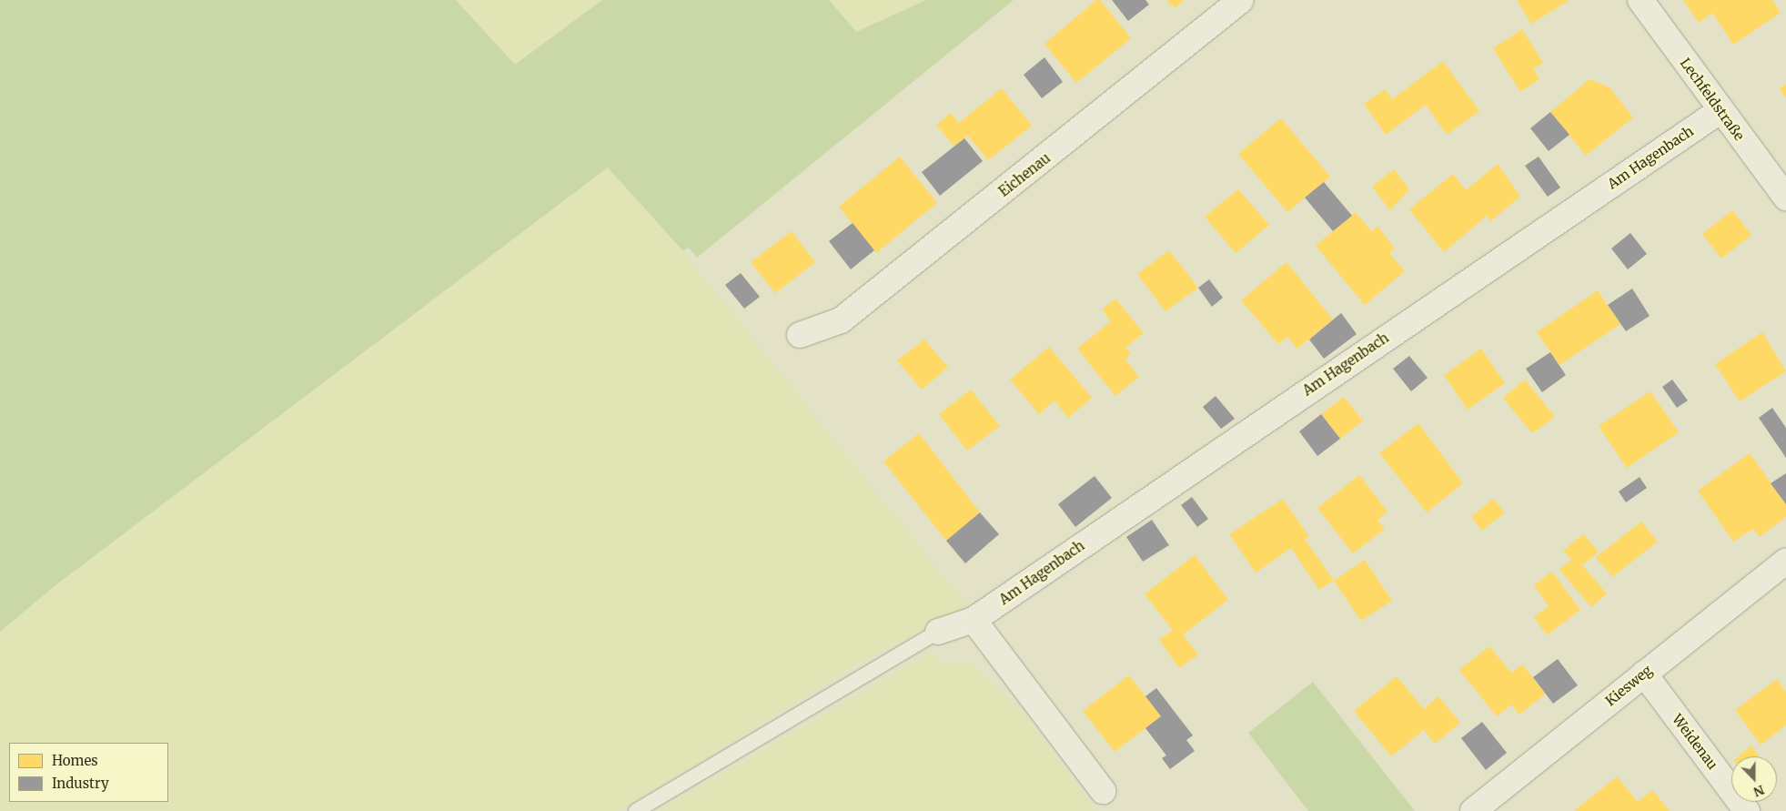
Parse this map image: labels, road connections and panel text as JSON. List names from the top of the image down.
{
  "streets": {
    "street": [
      "Lechfeldstraße",
      "Am Hagenbach",
      "Eichenau",
      "Kiesweg",
      "Weidenau"
    ]
  },
  "crossings": [
    ["Lechfeldstraße", "Am Hagenbach"],
    ["Kiesweg", "Weidenau"]
  ],
  "legend": ["Homes", "Industry"],
  "north": "bottom"
}
